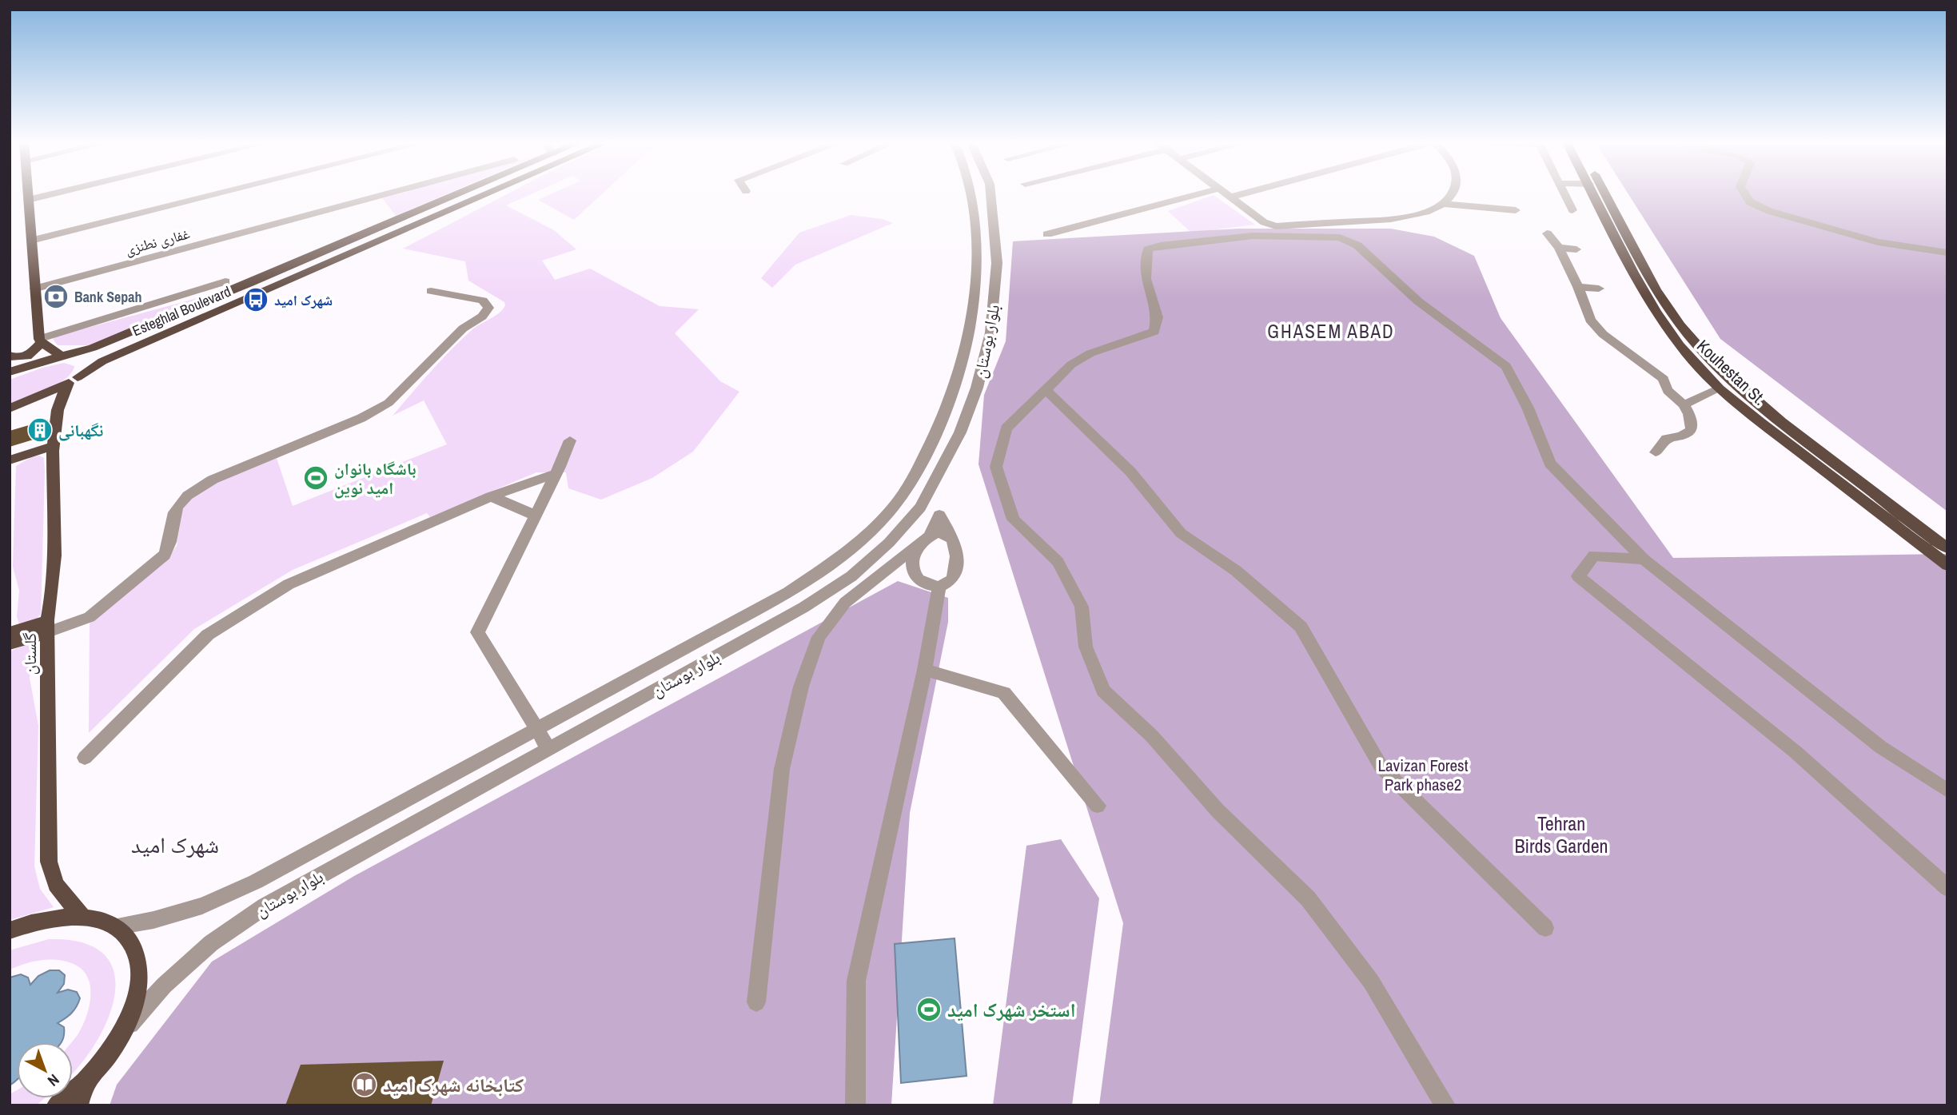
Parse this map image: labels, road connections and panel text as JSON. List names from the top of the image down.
{
  "streets": {
    "main road": ["Esteghlal Boulevard", "Kouhestan St.", "گلستان"],
    "street": ["غفاری نطنزی", "بلوار بوستان"]
  },
  "crossings": [
    ["Esteghlal Boulevard", "گلستان"]
  ],
  "districts": ["GHASEM ABAD", "شهرک امید"],
  "parks": ["Lavizan Forest Park phase2", "Tehran Birds Garden"],
  "places": {
    "bank": ["Bank Sepah"],
    "bus stop": ["شهرک امید"],
    "building": ["نگهبانی"],
    "sports": ["باشگاه بانوان امید نوین", "استخر شهرک امید"],
    "library": ["کتابخانه شهرک امید"]
  },
  "north": "bottom right"
}
